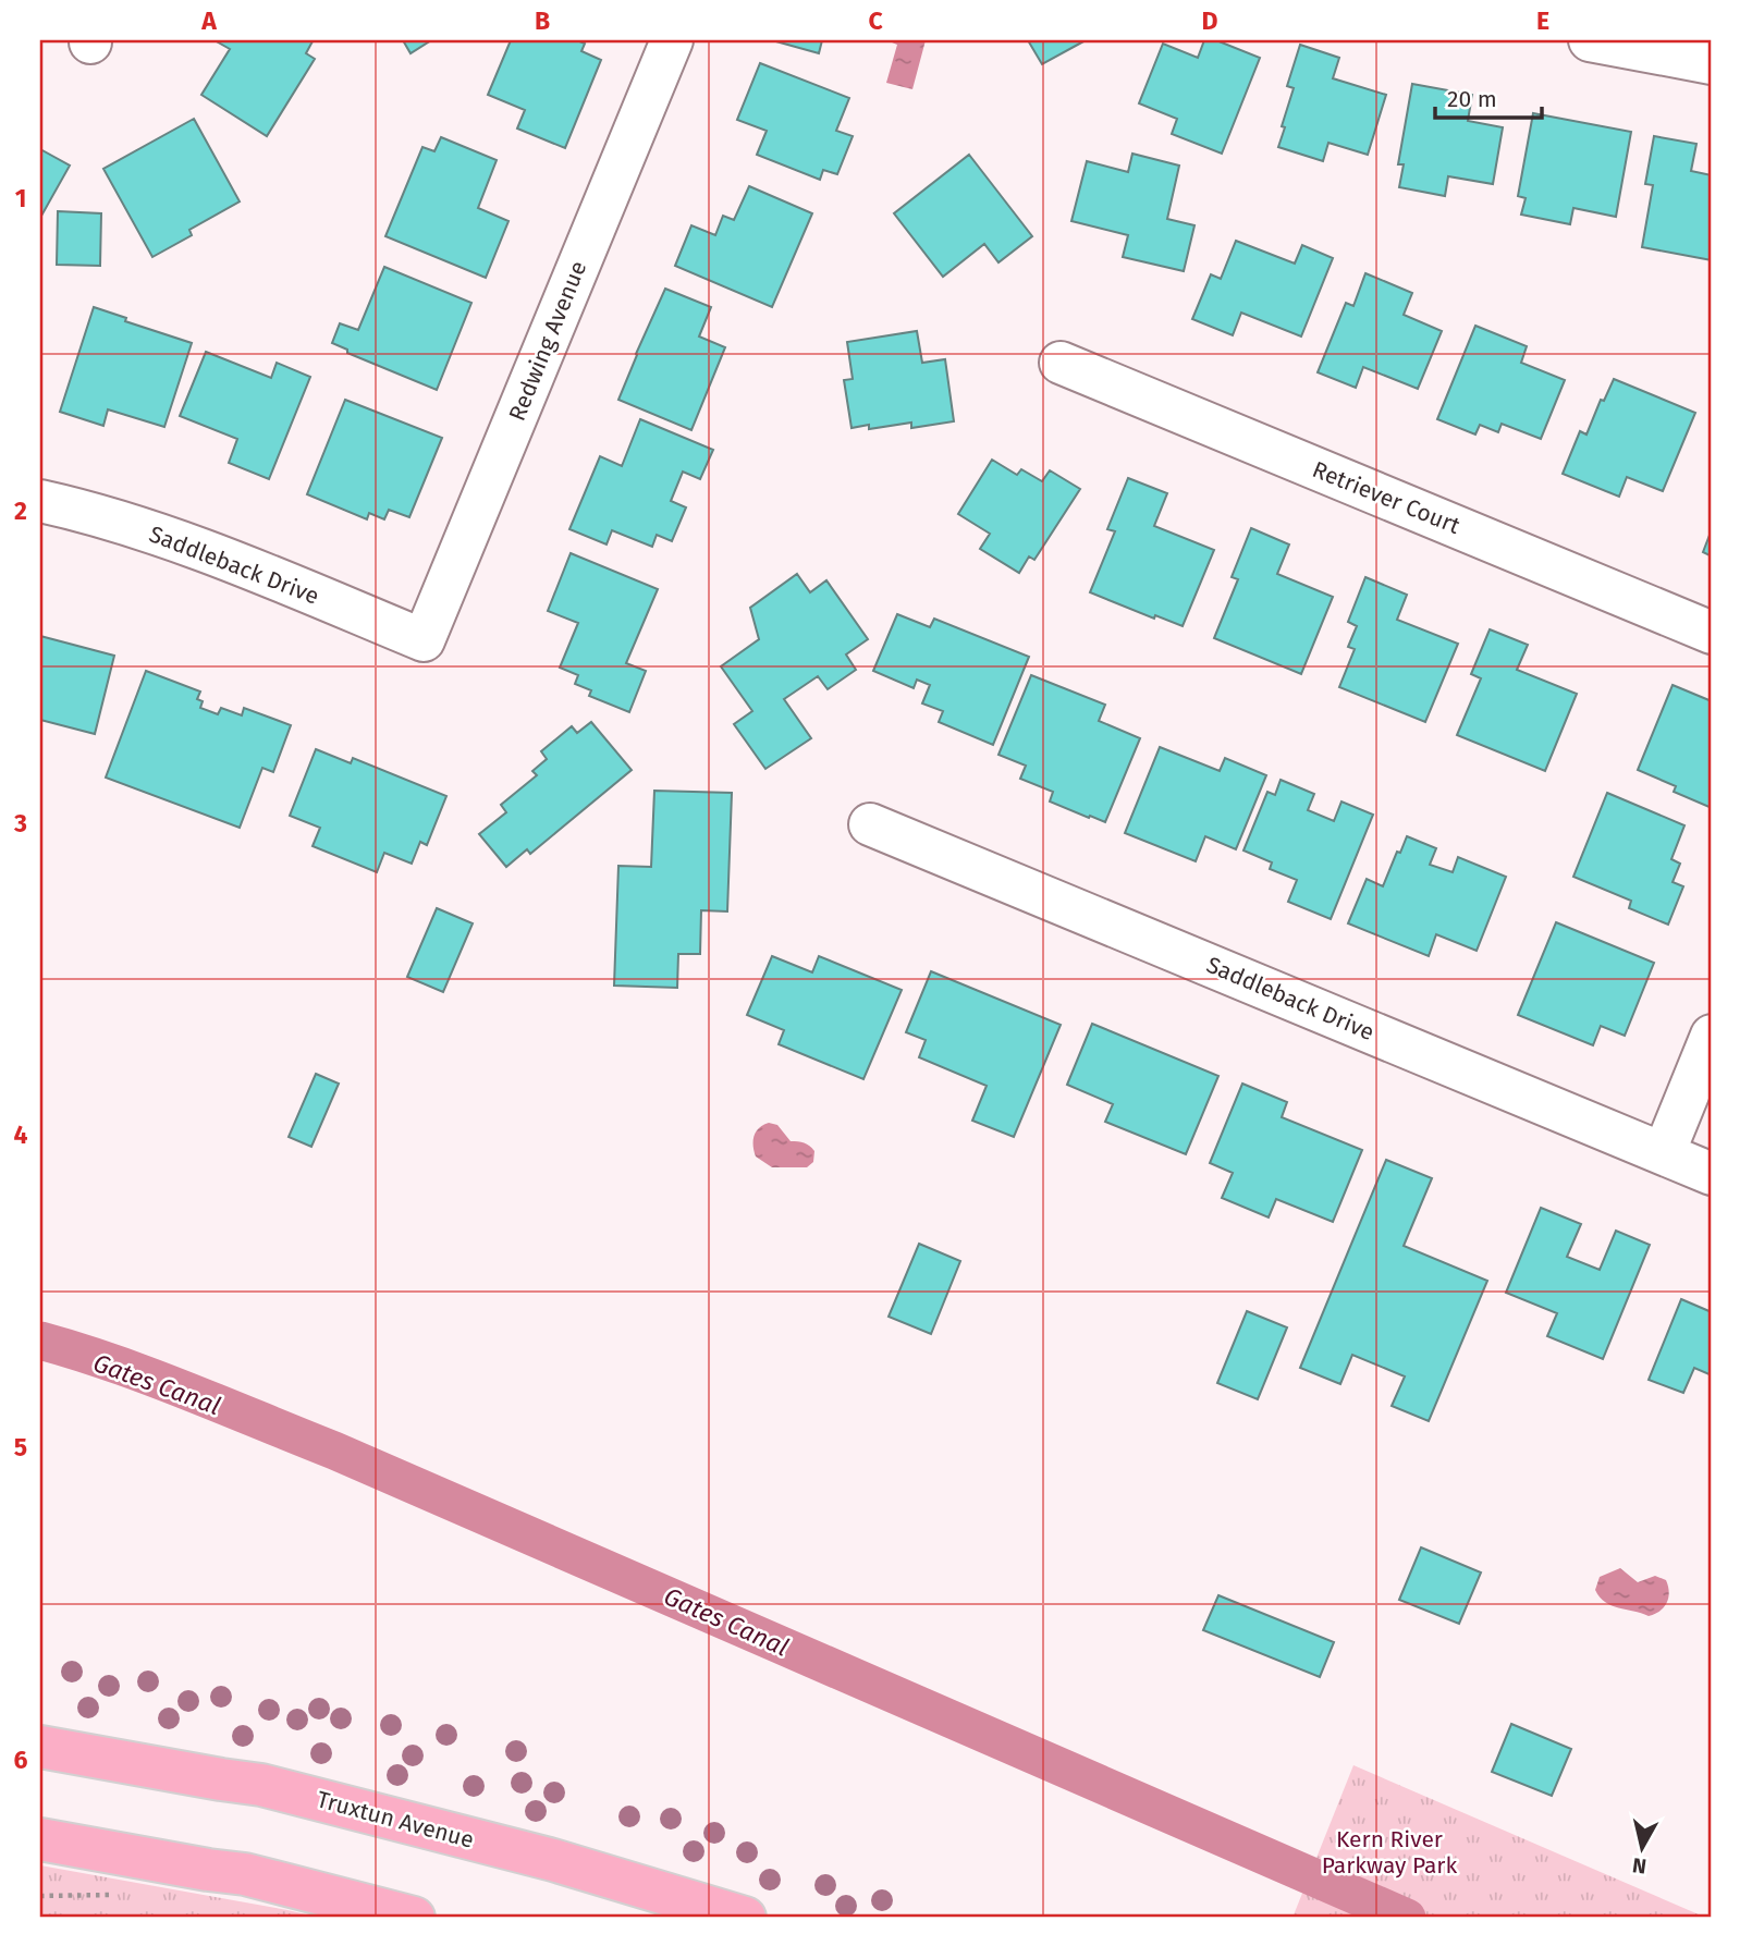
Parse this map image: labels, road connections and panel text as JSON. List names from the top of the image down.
{
  "streets": {
    "main road": ["Truxtun Avenue"],
    "street": ["Redwing Avenue", "Retriever Court", "Saddleback Drive"]
  },
  "crossings": [
    ["Redwing Avenue", "Saddleback Drive"]
  ],
  "water": ["Gates Canal"],
  "parks": ["Kern River Parkway Park"],
  "scale_bar": "20 m",
  "north": "bottom",
  "grid": {
    "columns": [
      "A",
      "B",
      "C",
      "D",
      "E"
    ],
    "rows": [
      "1",
      "2",
      "3",
      "4",
      "5",
      "6"
    ]
  }
}
